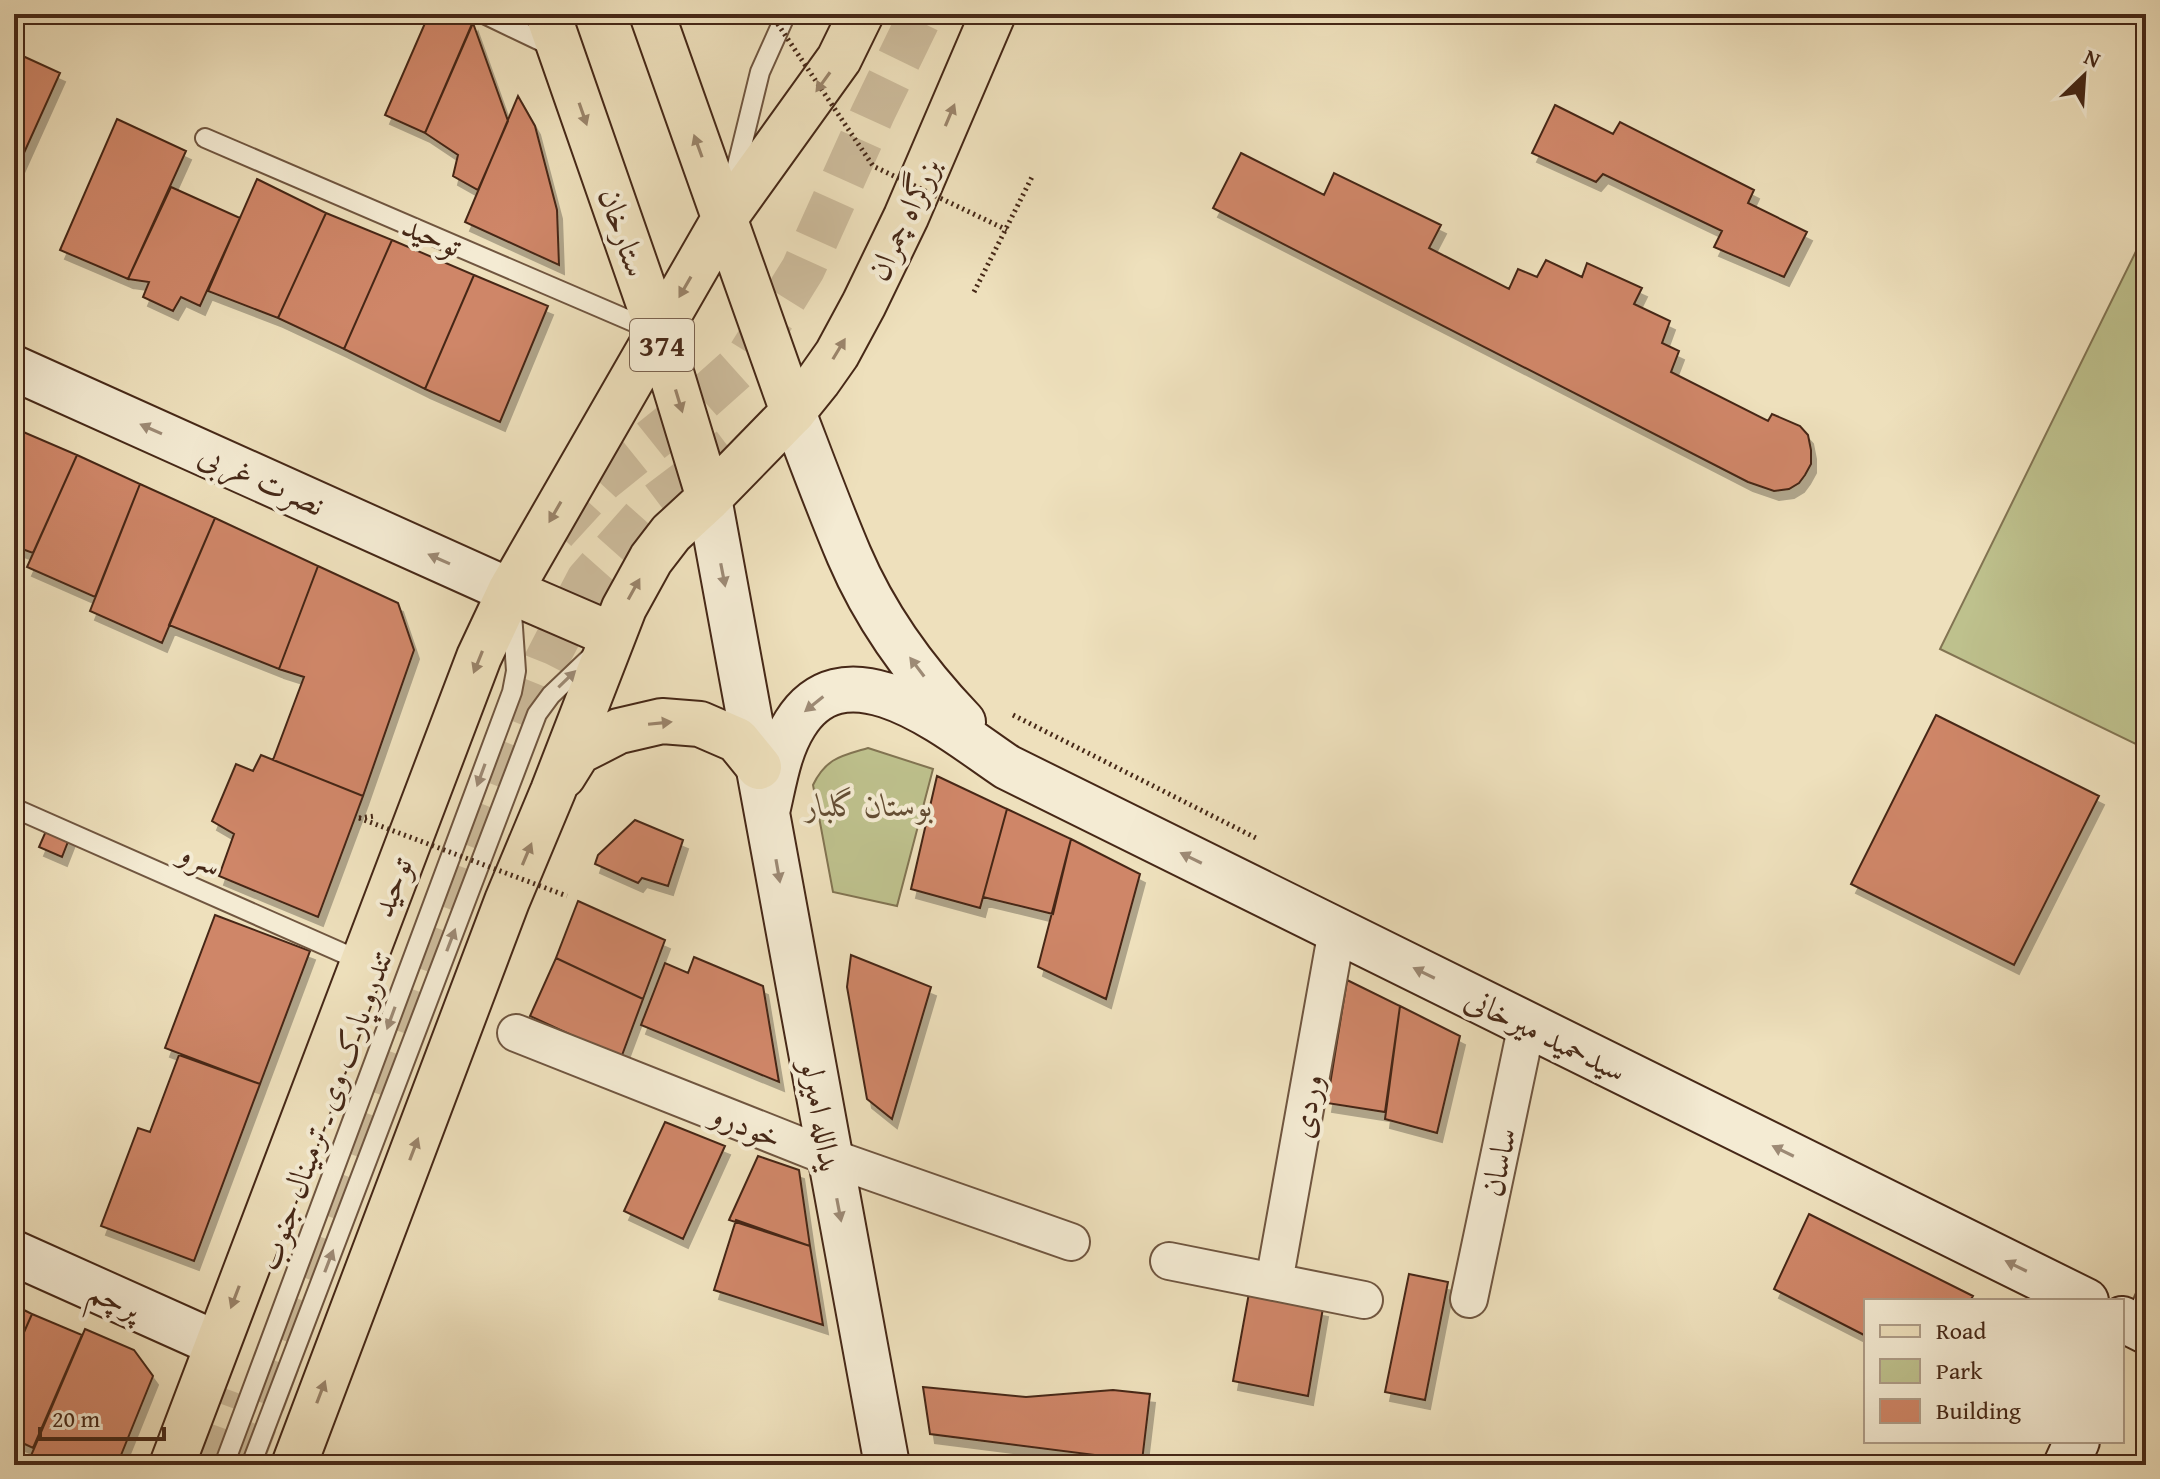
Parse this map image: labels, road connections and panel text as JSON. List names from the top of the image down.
{
  "streets": {
    "main road": [
      "بزرگراه چمران",
      "ستارخان",
      "توحید",
      "374",
      "نصرت غربی",
      "سیدحمید میرخانی",
      "یدالله امیرلو",
      "پرچم"
    ],
    "street": ["وردی", "خودرو", "ساسان"],
    "lane": ["سرو", "تندرو پارک وی ـ ترمینال جنوب"]
  },
  "crossings": [
    ["ستارخان", "توحید"],
    ["ستارخان", "یدالله امیرلو"],
    ["توحید", "نصرت غربی"],
    ["توحید", "سرو"],
    ["توحید", "تندرو پارک وی ـ ترمینال جنوب"],
    ["توحید", "پرچم"],
    ["نصرت غربی", "تندرو پارک وی ـ ترمینال جنوب"],
    ["سیدحمید میرخانی", "وردی"],
    ["سیدحمید میرخانی", "ساسان"],
    ["یدالله امیرلو", "خودرو"]
  ],
  "one_way": ["نصرت غربی", "سیدحمید میرخانی"],
  "parks": ["بوستان گلبار"],
  "legend": ["Road", "Park", "Building"],
  "scale_bar": "20 m",
  "north": "top right"
}
